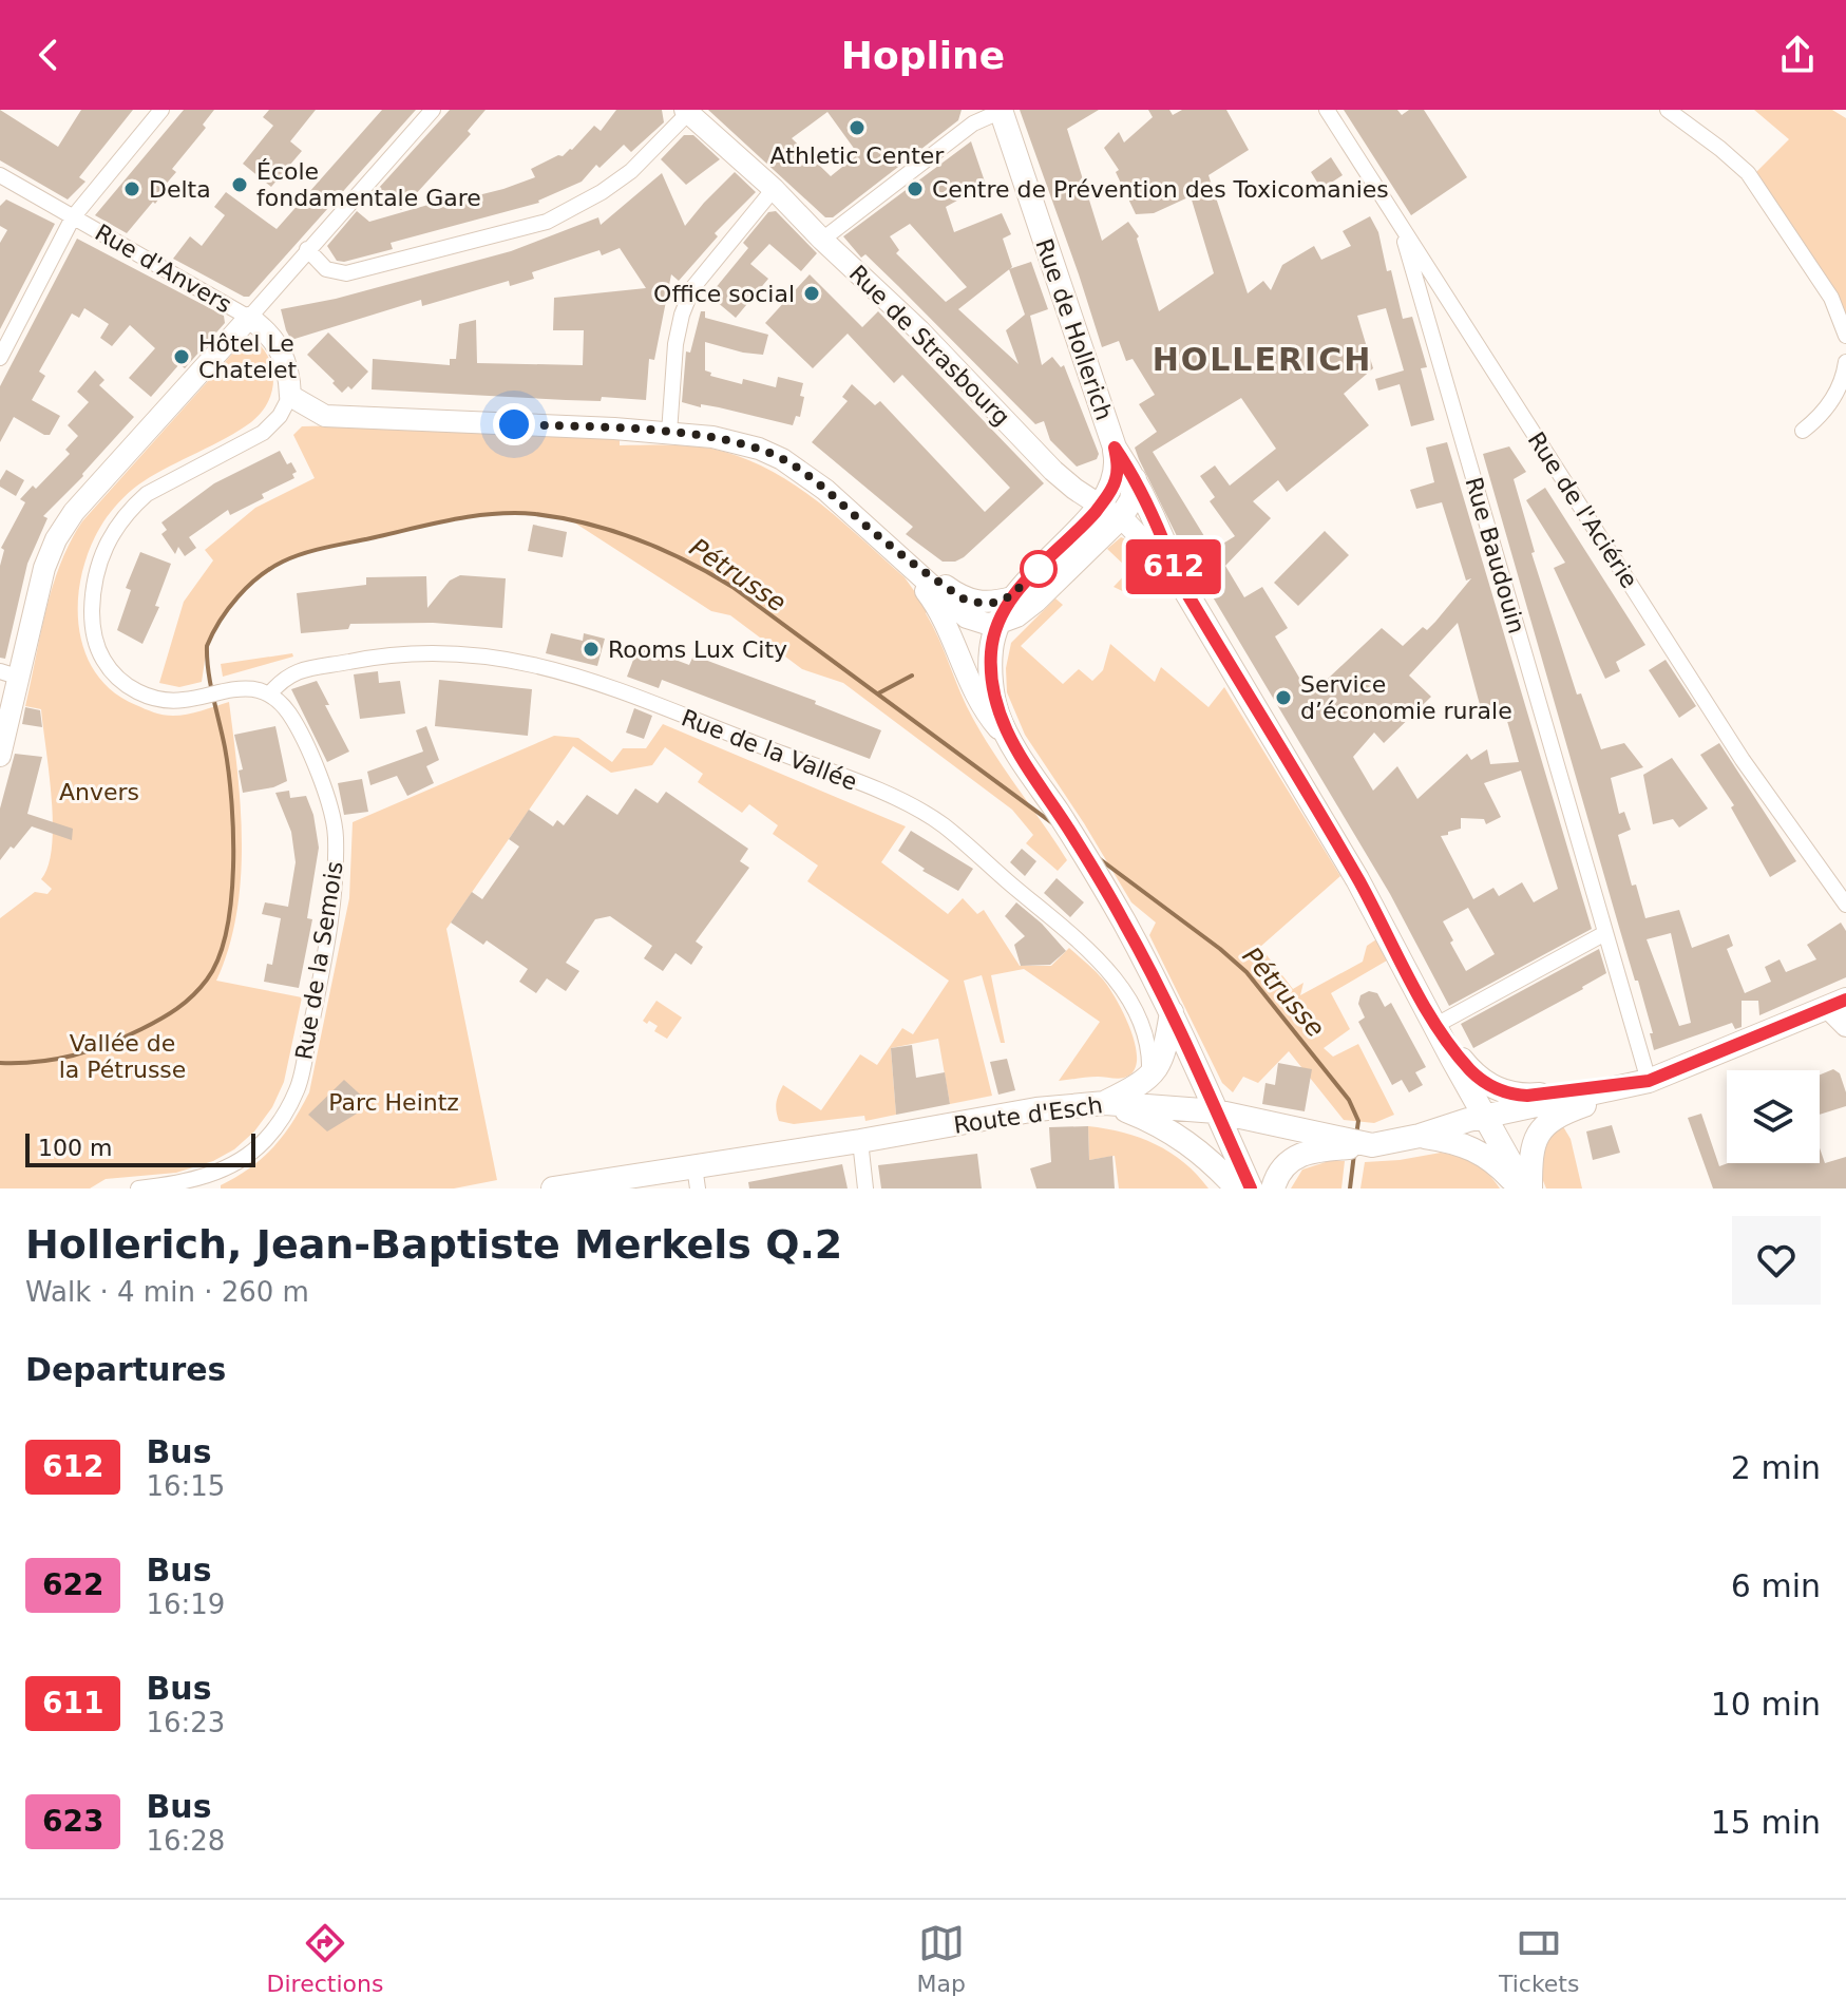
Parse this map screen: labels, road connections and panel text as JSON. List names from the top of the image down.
{
  "streets": {
    "main road": [
      "Rue d'Anvers",
      "Rue de Hollerich",
      "Rue de Strasbourg",
      "Route d'Esch"
    ],
    "street": [
      "Rue de l'Aciérie",
      "Rue Baudouin",
      "Rue de la Vallée",
      "Rue de la Semois"
    ]
  },
  "crossings": [
    ["Rue de Hollerich", "Rue de Strasbourg"],
    ["Rue de l'Aciérie", "Rue Baudouin"],
    ["Rue de la Vallée", "Rue de la Semois"]
  ],
  "districts": ["HOLLERICH"],
  "water": ["Pétrusse"],
  "parks": ["Anvers", "Vallée de la Pétrusse", "Parc Heintz"],
  "places": [
    "Athletic Center",
    "École fondamentale Gare",
    "Delta",
    "Centre de Prévention des Toxicomanies",
    "Office social",
    "Hôtel Le Chatelet",
    "Rooms Lux City",
    "Service d’économie rurale"
  ],
  "lines": ["bus line 612"],
  "scale_bar": "100 m",
  "page": {
    "header": "Hopline",
    "on_map": "612",
    "scale": "100 m",
    "heading": [
      ["Hollerich, Jean-Baptiste Merkels Q.2", "Walk · 4 min · 260 m"],
      "Departures"
    ],
    "list": [
      {
        "mark": "612",
        "name": "Bus",
        "note": "16:15",
        "value": "2 min"
      },
      {
        "mark": "622",
        "name": "Bus",
        "note": "16:19",
        "value": "6 min"
      },
      {
        "mark": "611",
        "name": "Bus",
        "note": "16:23",
        "value": "10 min"
      },
      {
        "mark": "623",
        "name": "Bus",
        "note": "16:28",
        "value": "15 min"
      }
    ],
    "tabs": ["Directions", "Map", "Tickets"]
  }
}
